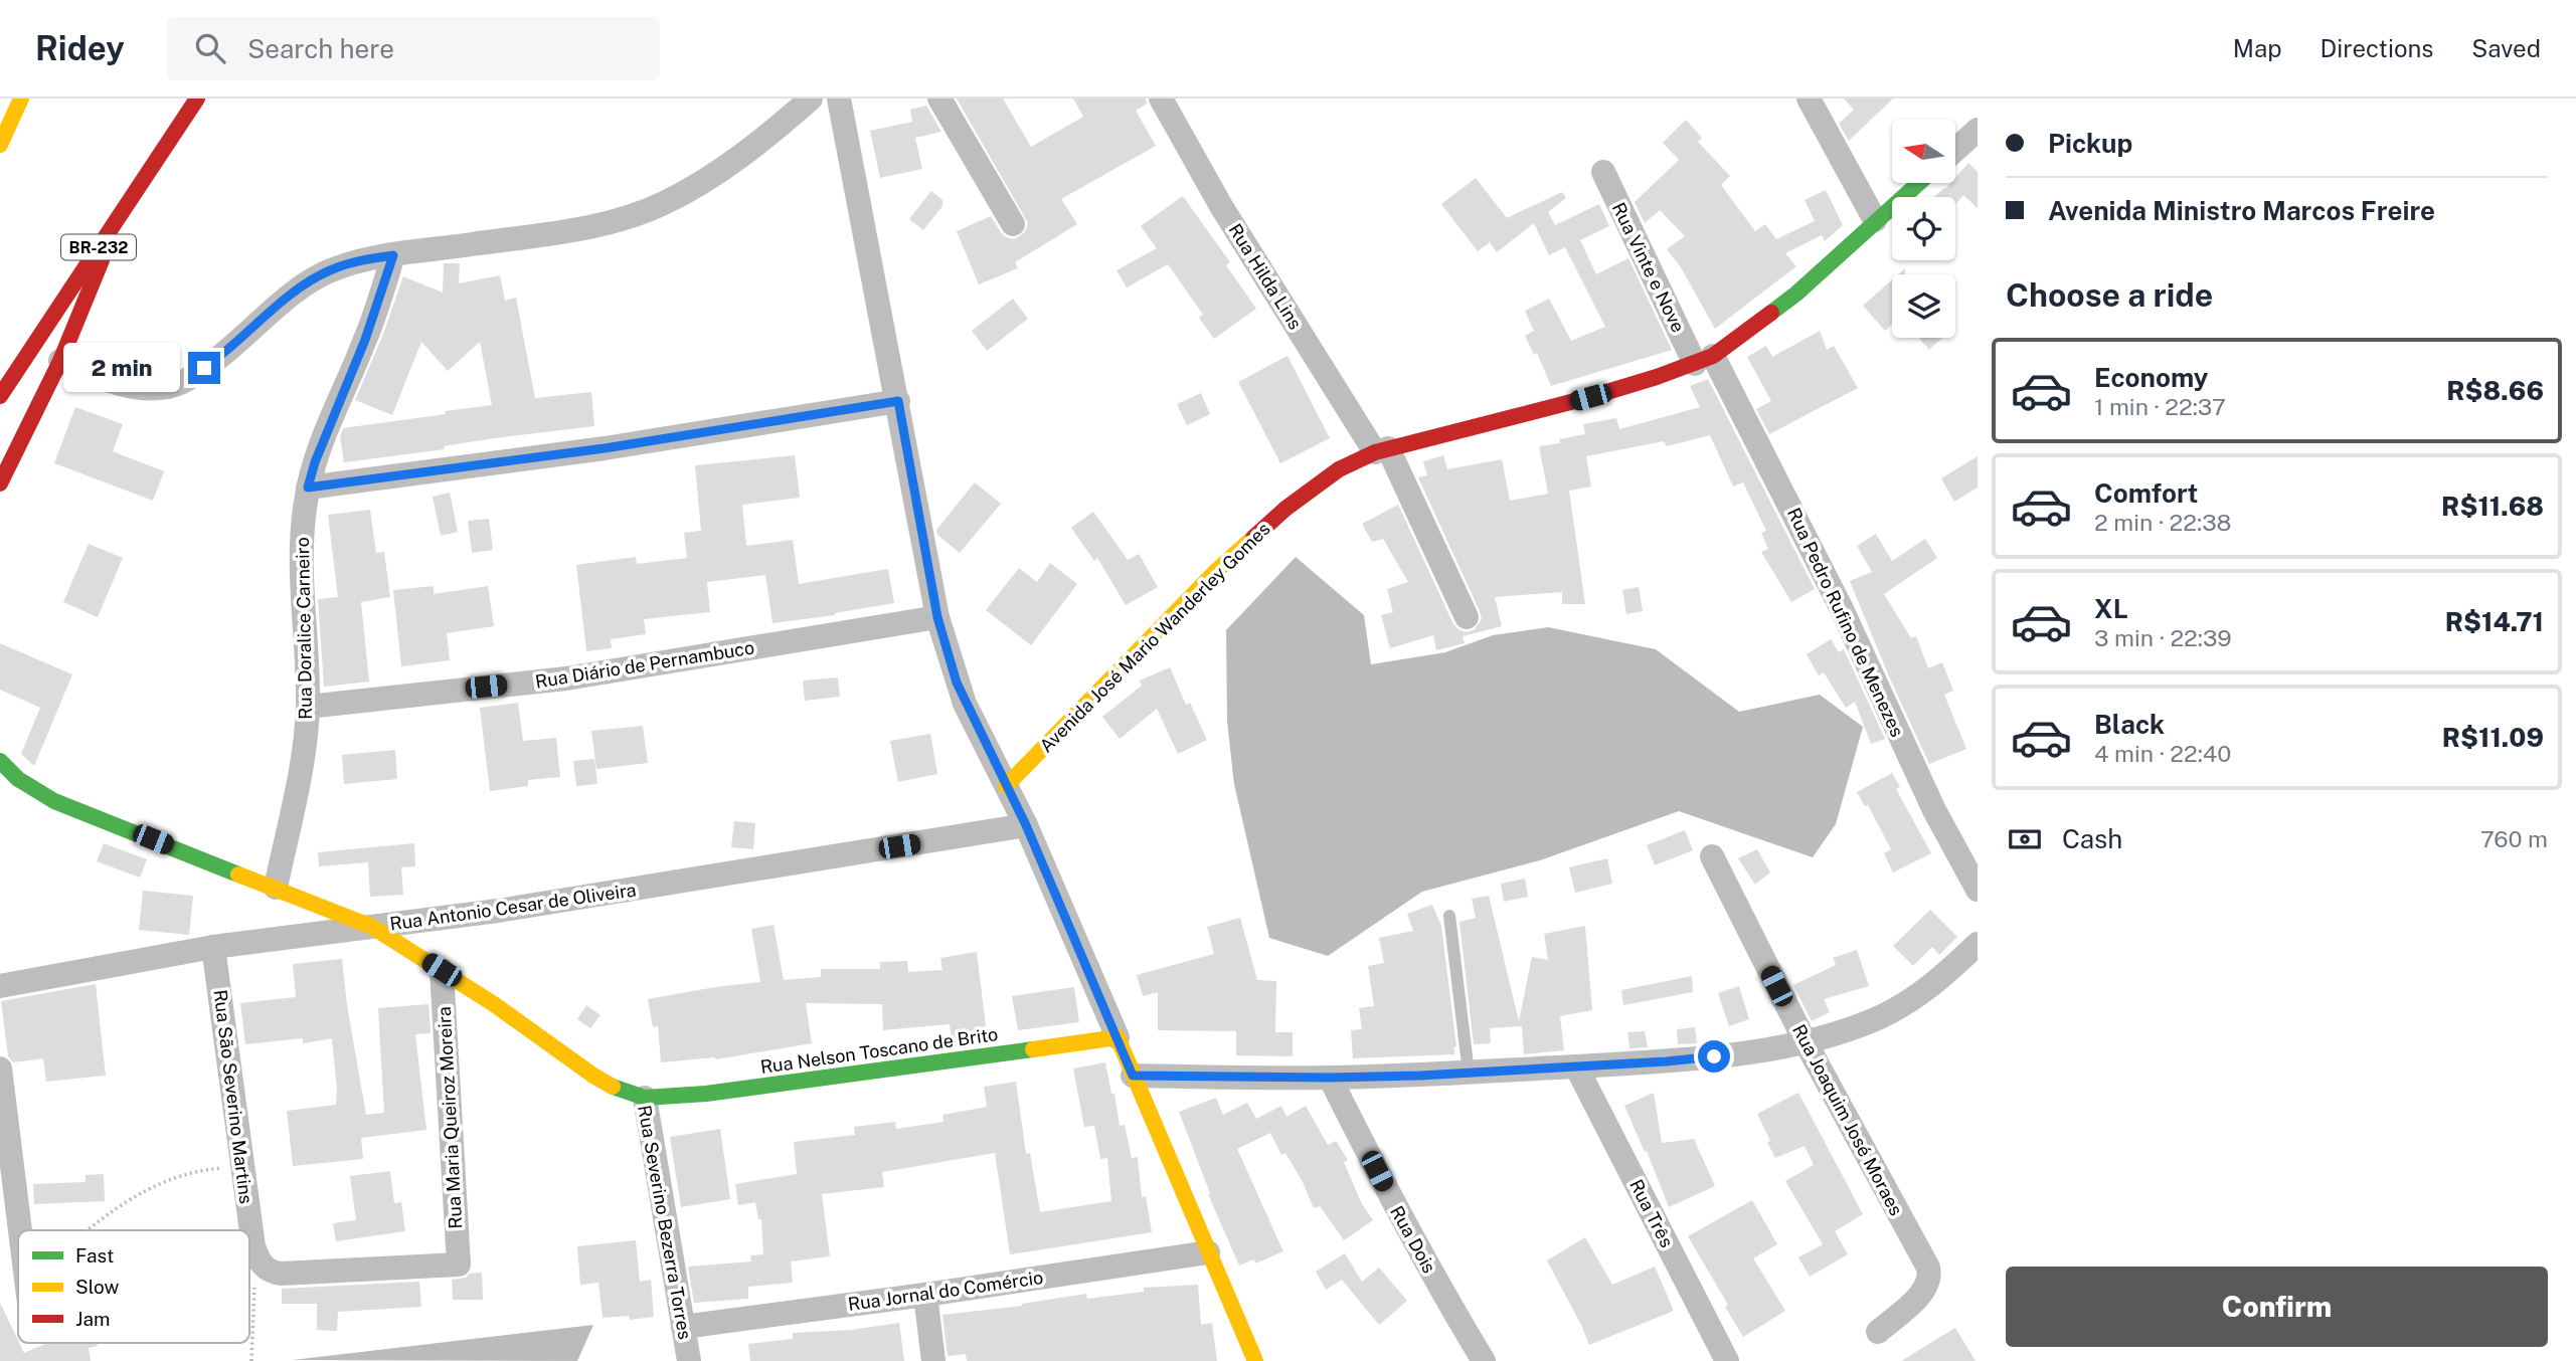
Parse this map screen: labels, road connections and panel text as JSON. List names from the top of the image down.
{
  "streets": {
    "main road": [
      "BR-232",
      "Avenida José Mario Wanderley Gomes",
      "Rua Nelson Toscano de Brito",
      "Rua Severino Bezerra Torres"
    ],
    "street": [
      "Rua Vinte e Nove",
      "Rua Hilda Lins",
      "Rua Pedro Rufino de Menezes",
      "Rua Doralice Carneiro",
      "Rua Diário de Pernambuco",
      "Rua Antonio Cesar de Oliveira",
      "Rua São Severino Martins",
      "Rua Maria Queiroz Moreira",
      "Rua Joaquim José Moraes",
      "Rua Três",
      "Rua Dois",
      "Rua Jornal do Comércio"
    ]
  },
  "crossings": [
    ["Rua Vinte e Nove", "Rua Pedro Rufino de Menezes"],
    ["Rua Vinte e Nove", "Avenida José Mario Wanderley Gomes"],
    ["Rua Hilda Lins", "Avenida José Mario Wanderley Gomes"],
    ["Rua Pedro Rufino de Menezes", "Avenida José Mario Wanderley Gomes"],
    ["Rua Doralice Carneiro", "Rua Diário de Pernambuco"],
    ["Rua Doralice Carneiro", "Rua Severino Bezerra Torres"],
    ["Rua Antonio Cesar de Oliveira", "Rua São Severino Martins"],
    ["Rua Antonio Cesar de Oliveira", "Rua Severino Bezerra Torres"],
    ["Rua Nelson Toscano de Brito", "Rua Severino Bezerra Torres"],
    ["Rua São Severino Martins", "Rua Maria Queiroz Moreira"],
    ["Rua Maria Queiroz Moreira", "Rua Severino Bezerra Torres"],
    ["Rua Severino Bezerra Torres", "Rua Jornal do Comércio"]
  ],
  "legend": ["Fast", "Slow", "Jam"],
  "north": "left",
  "page": {
    "header": "Ridey",
    "search": "Search here",
    "nav": ["Map", "Directions", "Saved"],
    "banner": ["Pickup", "Avenida Ministro Marcos Freire"],
    "heading": "Choose a ride",
    "list": [
      {
        "name": "Economy",
        "note": "1 min · 22:37",
        "value": "R$8.66"
      },
      {
        "name": "Comfort",
        "note": "2 min · 22:38",
        "value": "R$11.68"
      },
      {
        "name": "XL",
        "note": "3 min · 22:39",
        "value": "R$14.71"
      },
      {
        "name": "Black",
        "note": "4 min · 22:40",
        "value": "R$11.09"
      }
    ],
    "bubble": "2 min",
    "pay": ["Cash", "760 m"],
    "buttons": "Confirm"
  }
}
